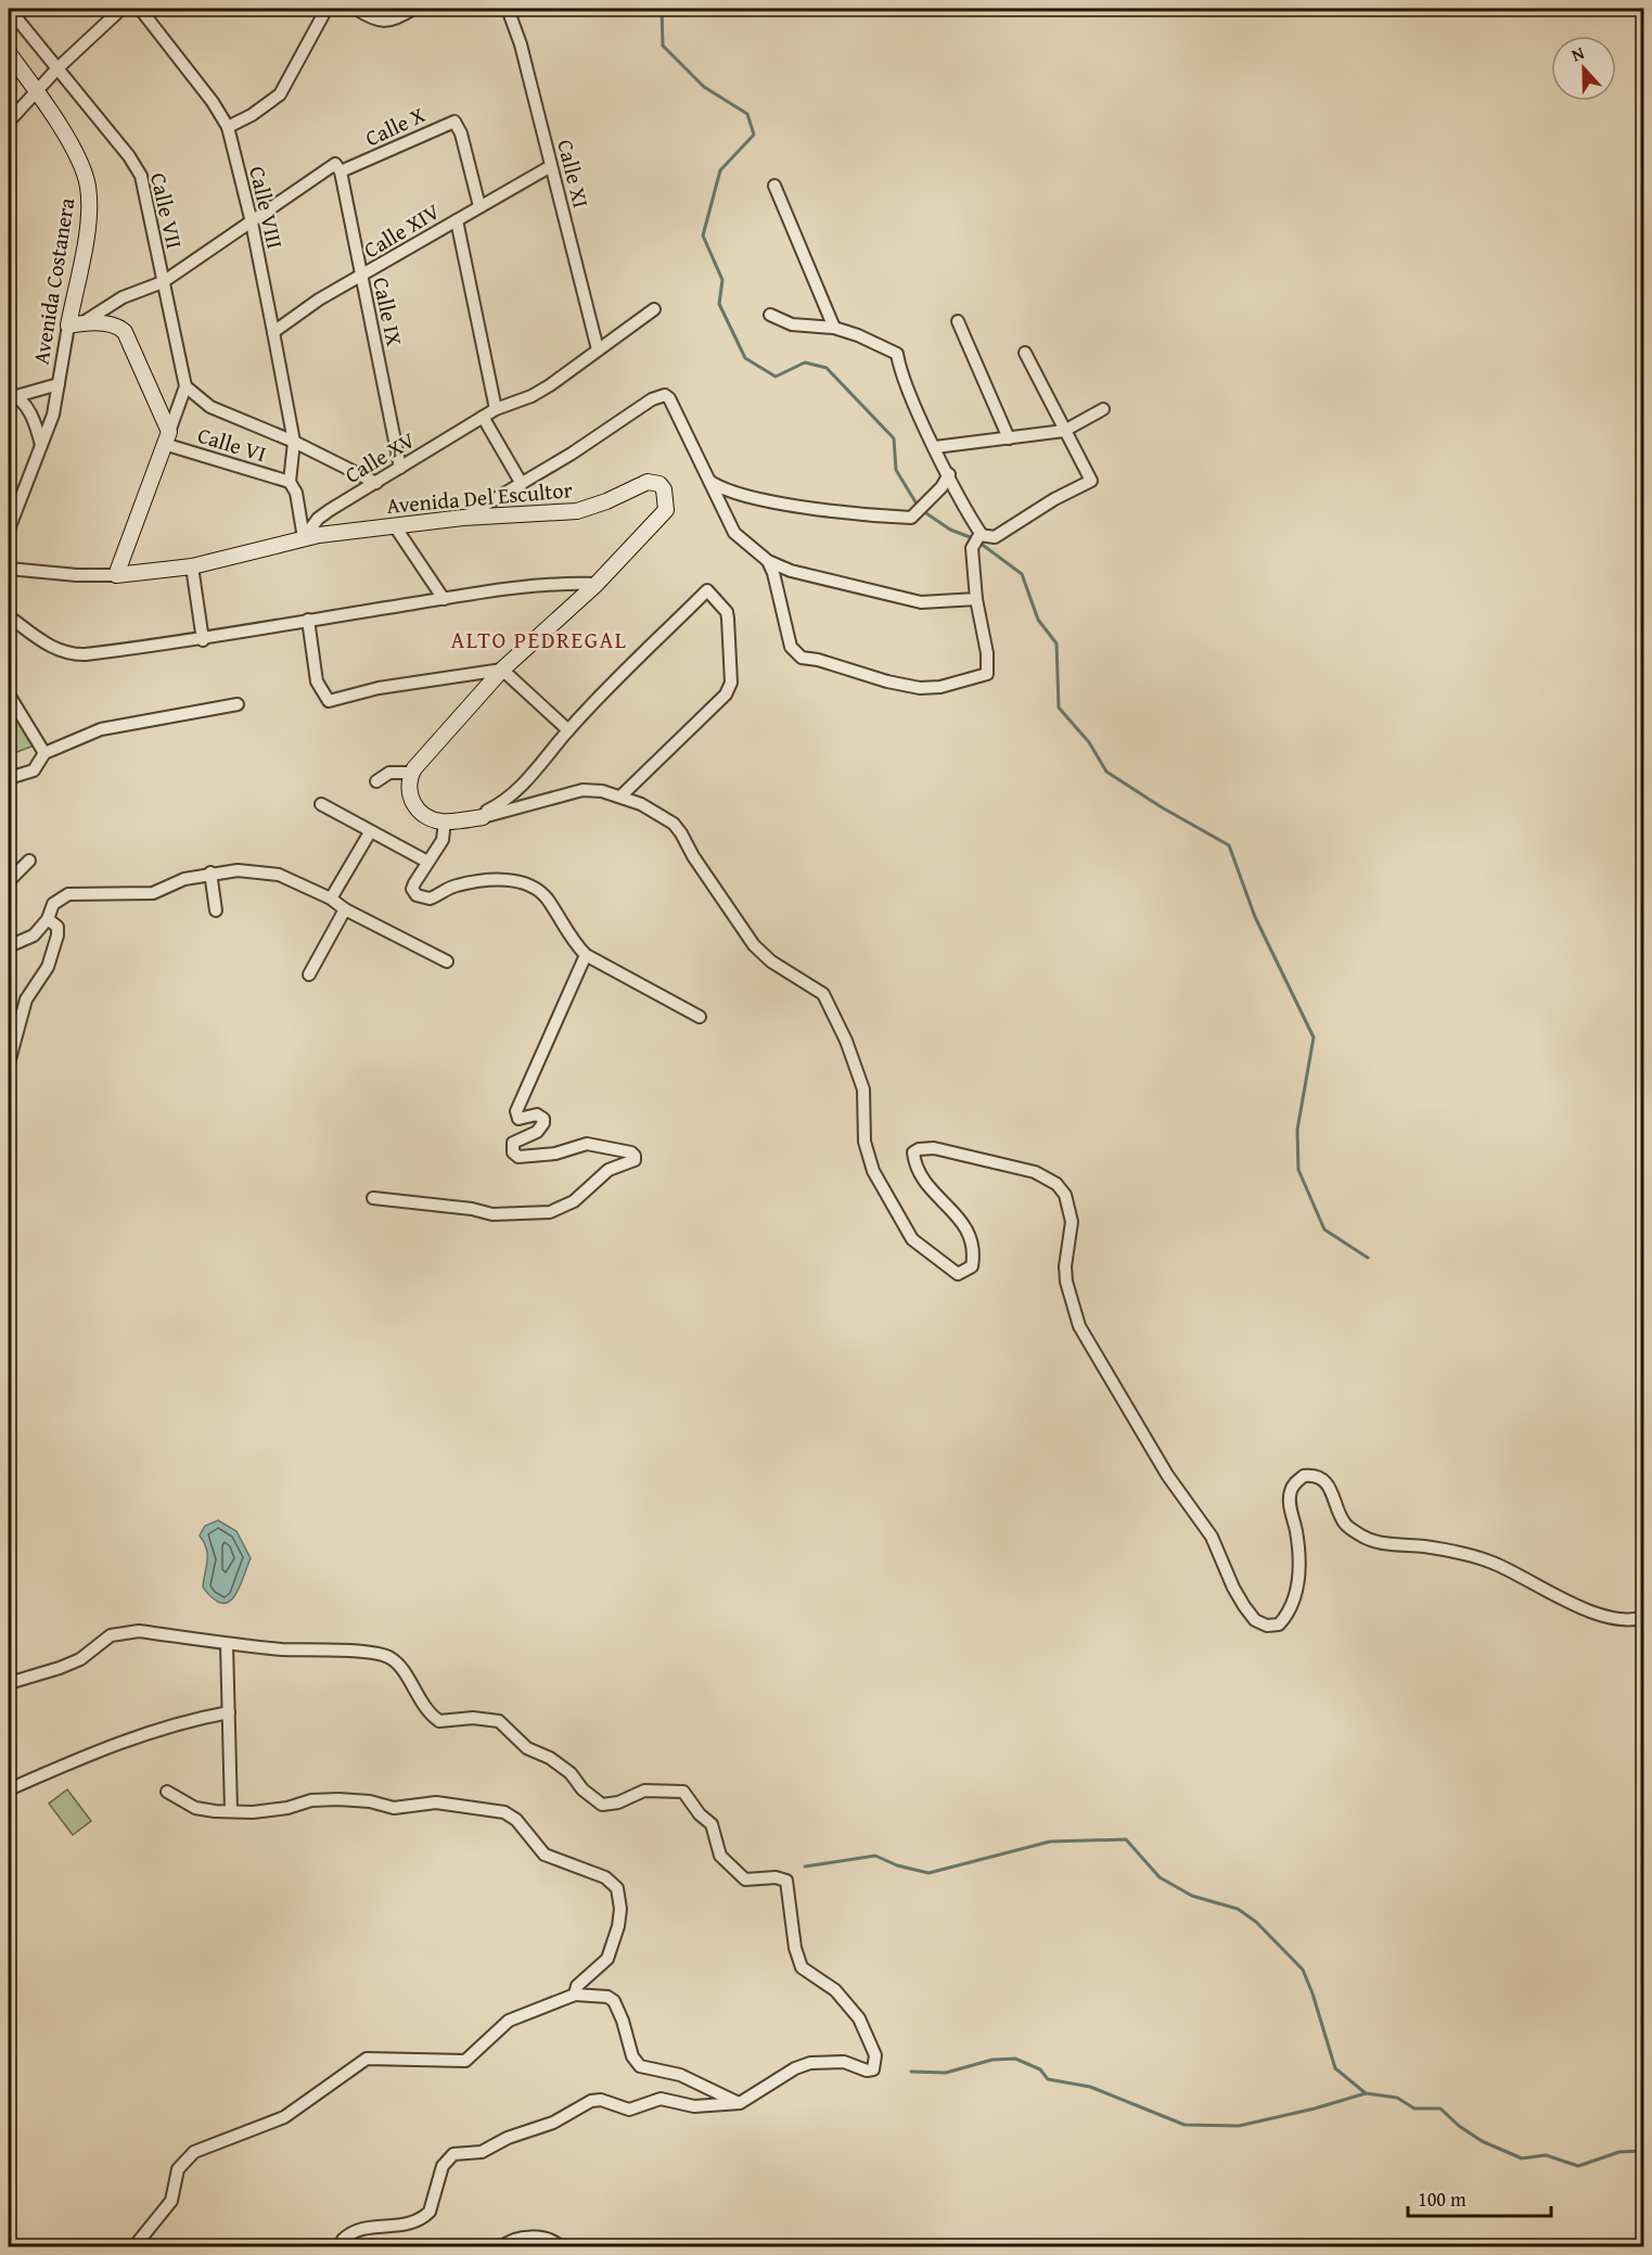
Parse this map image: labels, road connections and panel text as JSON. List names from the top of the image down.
{
  "streets": {
    "street": [
      "Calle X",
      "Calle XI",
      "Calle VIII",
      "Calle VII",
      "Calle XIV",
      "Avenida Costanera",
      "Calle IX",
      "Calle VI",
      "Calle XV",
      "Avenida Del Escultor"
    ]
  },
  "crossings": [
    ["Calle X", "Calle XIV"],
    ["Calle X", "Calle IX"],
    ["Calle XI", "Calle XIV"],
    ["Calle VIII", "Calle XIV"],
    ["Calle VIII", "Calle VI"],
    ["Calle XIV", "Calle IX"],
    ["Calle IX", "Calle XV"],
    ["Calle XV", "Avenida Del Escultor"]
  ],
  "districts": ["ALTO PEDREGAL"],
  "scale_bar": "100 m",
  "north": "top"
}
